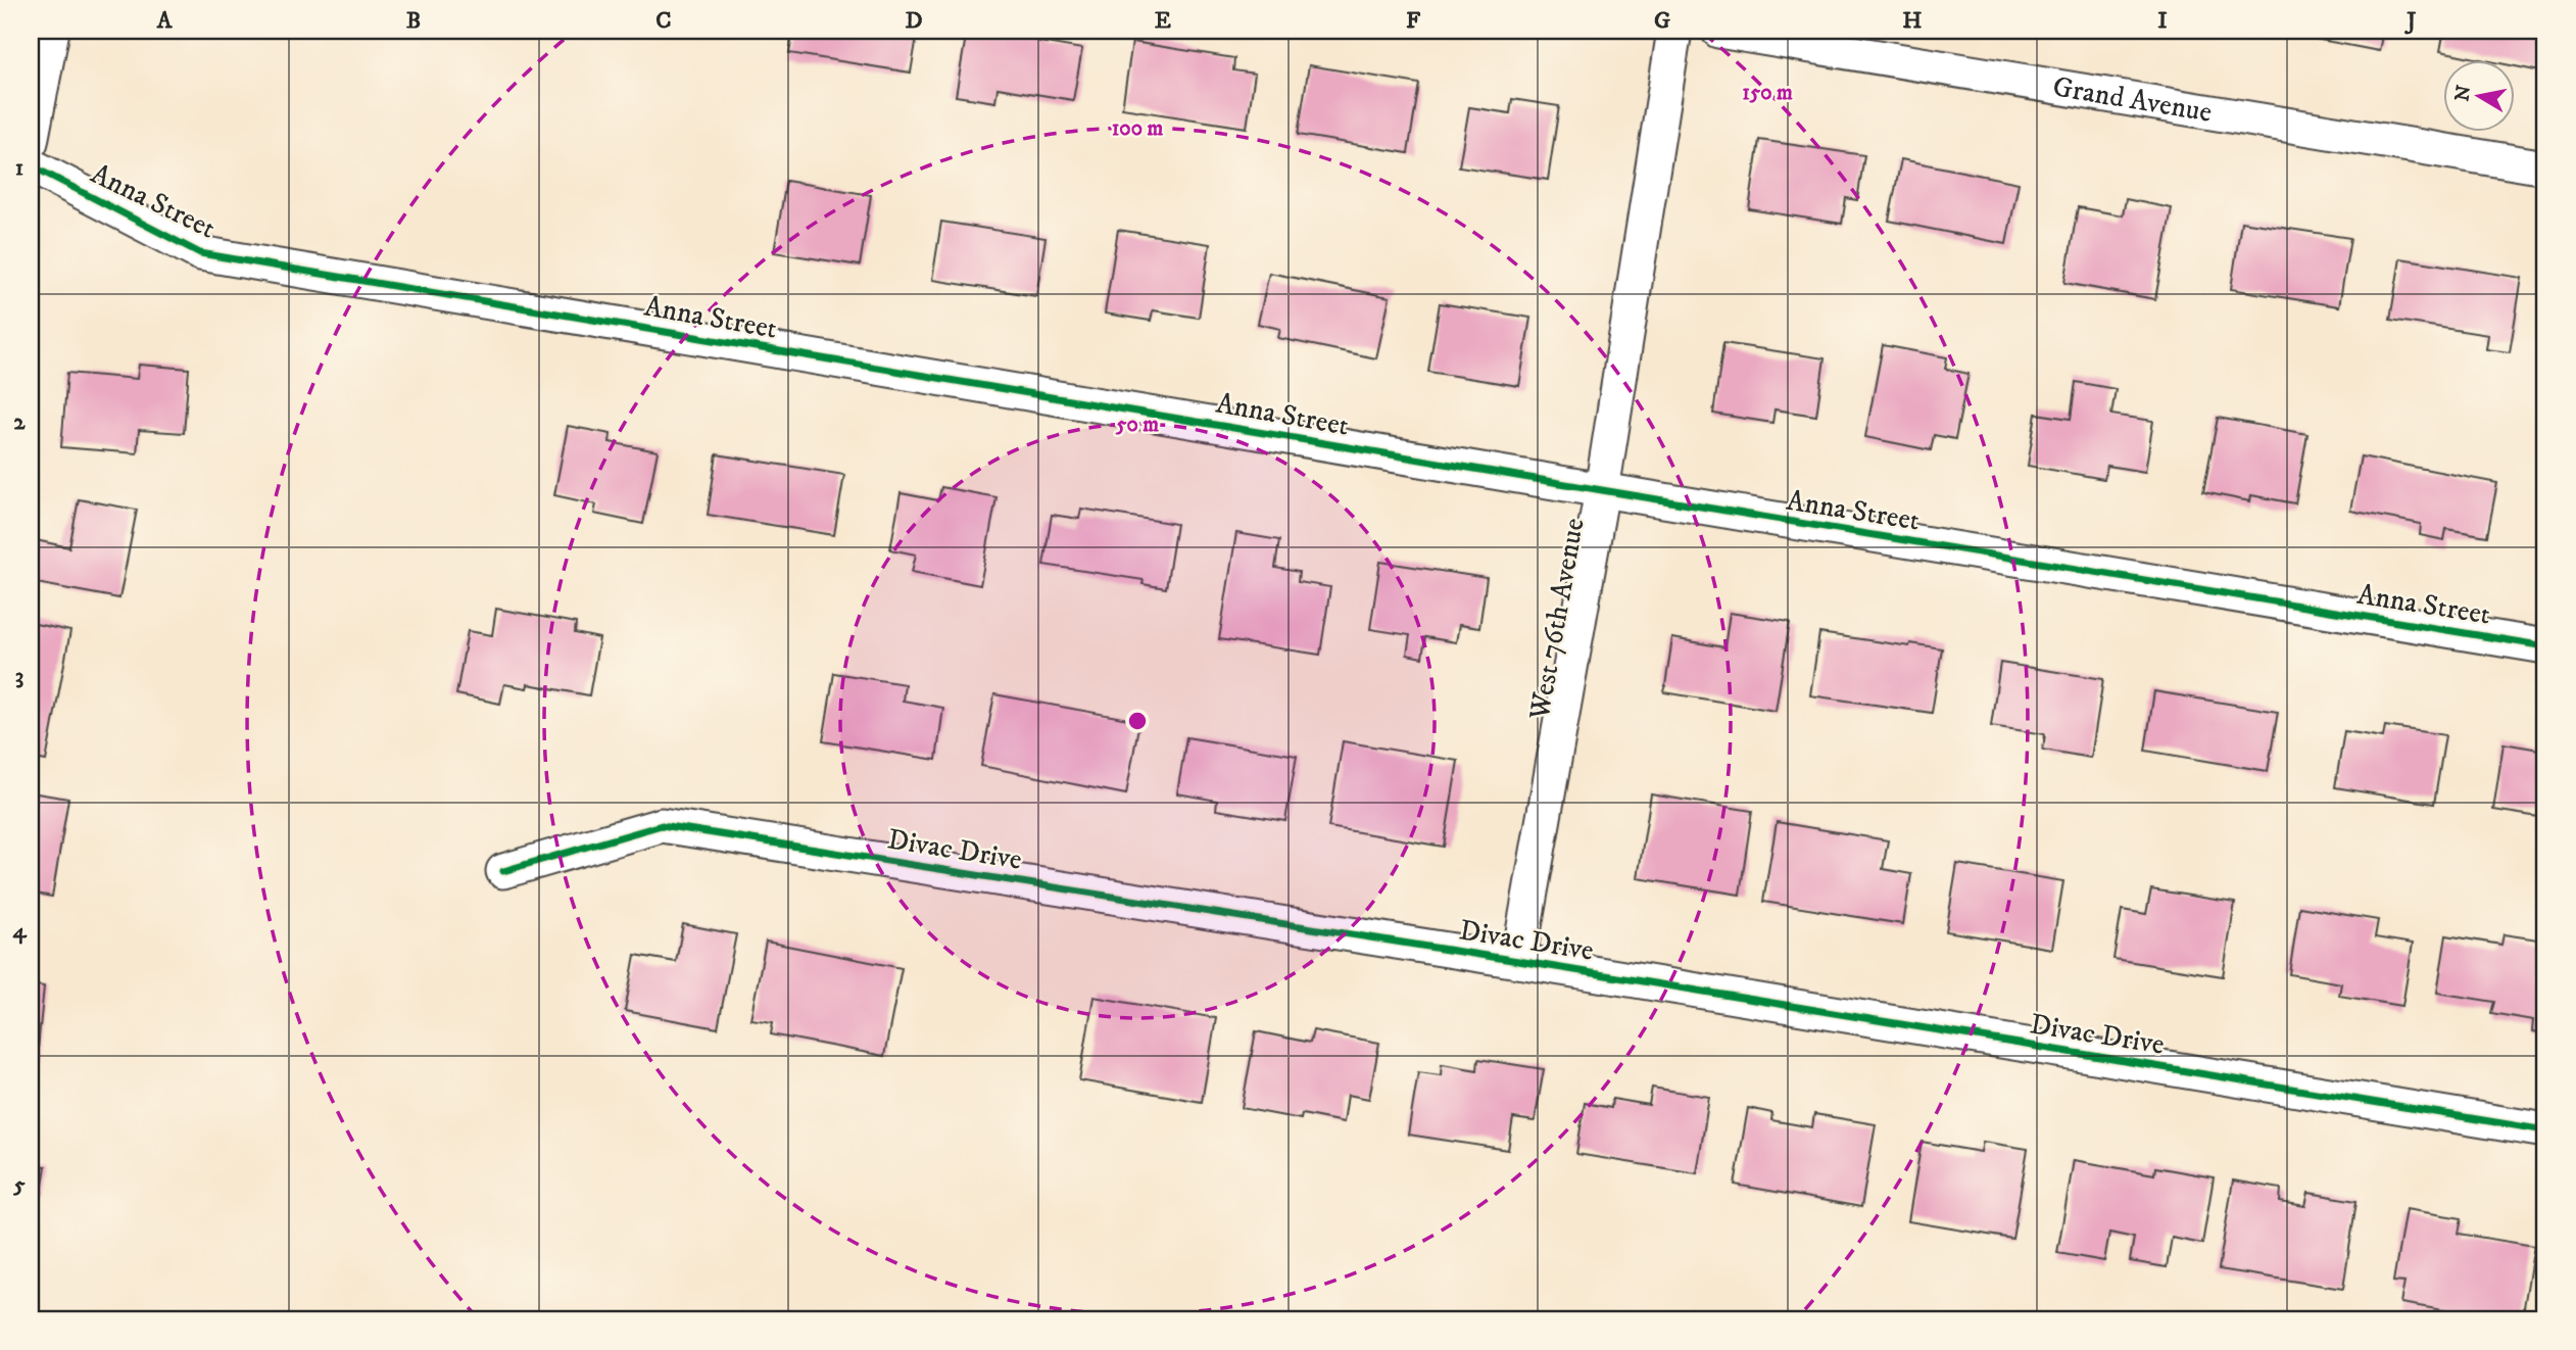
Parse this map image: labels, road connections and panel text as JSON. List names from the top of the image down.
{
  "streets": {
    "street": [
      "Grand Avenue",
      "Anna Street",
      "West 76th Avenue",
      "Divac Drive"
    ]
  },
  "crossings": [
    ["Anna Street", "West 76th Avenue"],
    ["West 76th Avenue", "Divac Drive"]
  ],
  "north": "left",
  "grid": {
    "columns": [
      "A",
      "B",
      "C",
      "D",
      "E",
      "F",
      "G",
      "H",
      "I",
      "J"
    ],
    "rows": [
      "1",
      "2",
      "3",
      "4",
      "5"
    ]
  },
  "rings": ["150 m", "100 m", "50 m"]
}
